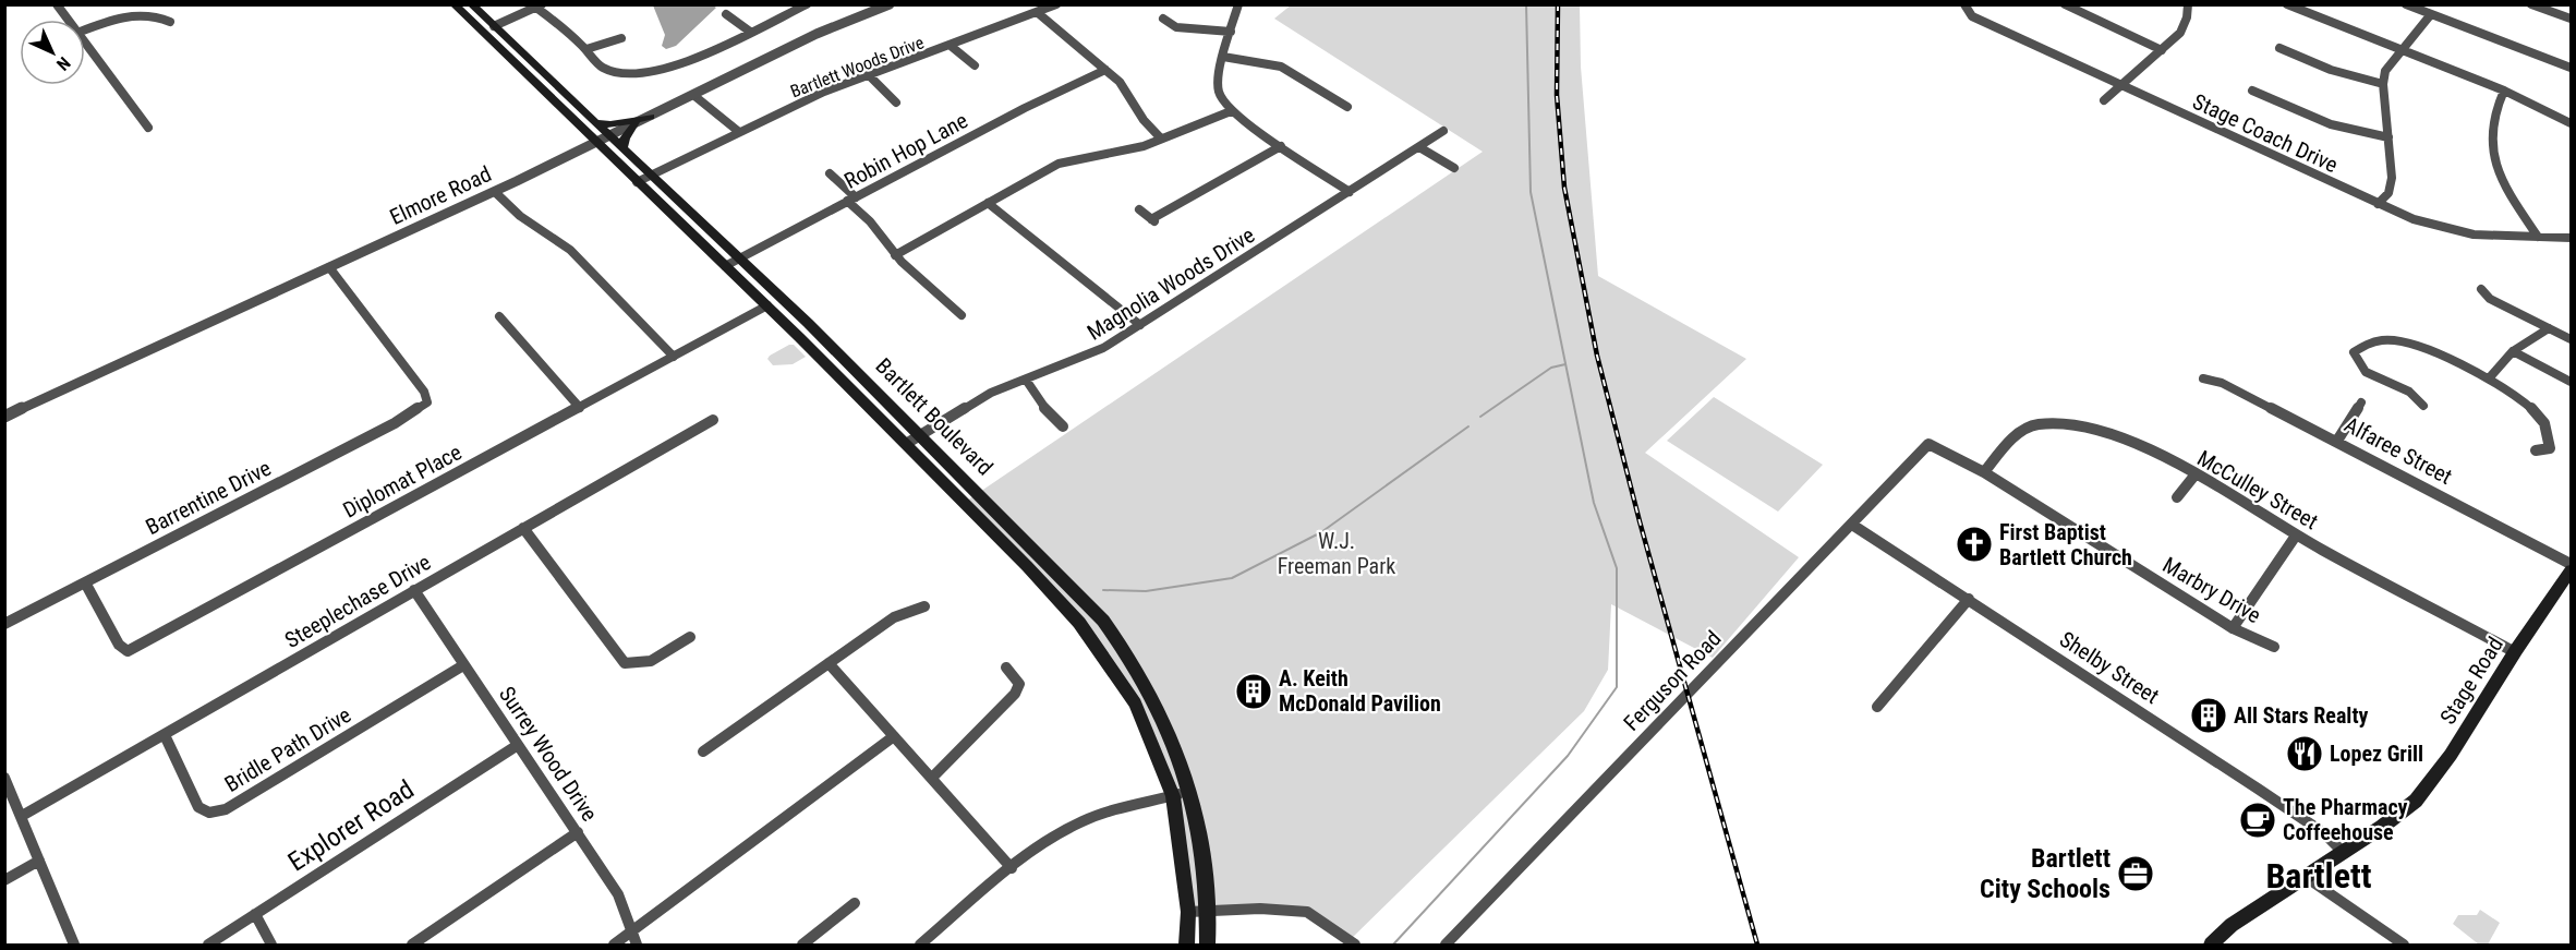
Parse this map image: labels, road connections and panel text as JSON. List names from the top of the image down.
{
  "streets": {
    "main road": ["Bartlett Boulevard", "Stage Road"],
    "street": [
      "Bartlett Woods Drive",
      "Stage Coach Drive",
      "Robin Hop Lane",
      "Elmore Road",
      "Magnolia Woods Drive",
      "Alfaree Street",
      "Diplomat Place",
      "McCulley Street",
      "Barrentine Drive",
      "Marbry Drive",
      "Steeplechase Drive",
      "Shelby Street",
      "Ferguson Road",
      "Bridle Path Drive",
      "Surrey Wood Drive",
      "Explorer Road"
    ]
  },
  "crossings": [
    ["Bartlett Woods Drive", "Bartlett Boulevard"],
    ["Robin Hop Lane", "Bartlett Boulevard"],
    ["Elmore Road", "Bartlett Boulevard"],
    ["Elmore Road", "Barrentine Drive"],
    ["Magnolia Woods Drive", "Bartlett Boulevard"],
    ["Bartlett Boulevard", "Diplomat Place"],
    ["Diplomat Place", "Barrentine Drive"],
    ["McCulley Street", "Marbry Drive"],
    ["McCulley Street", "Stage Road"],
    ["Marbry Drive", "Ferguson Road"],
    ["Steeplechase Drive", "Bridle Path Drive"],
    ["Steeplechase Drive", "Surrey Wood Drive"],
    ["Shelby Street", "Ferguson Road"],
    ["Shelby Street", "Stage Road"],
    ["Bridle Path Drive", "Surrey Wood Drive"],
    ["Surrey Wood Drive", "Explorer Road"]
  ],
  "districts": ["Bartlett"],
  "parks": ["W.J. Freeman Park"],
  "places": {
    "church": ["First Baptist Bartlett Church"],
    "building": ["A. Keith McDonald Pavilion", "All Stars Realty"],
    "restaurant": ["Lopez Grill"],
    "cafe": ["The Pharmacy Coffeehouse"],
    "office": ["Bartlett City Schools"]
  },
  "north": "bottom right"
}
